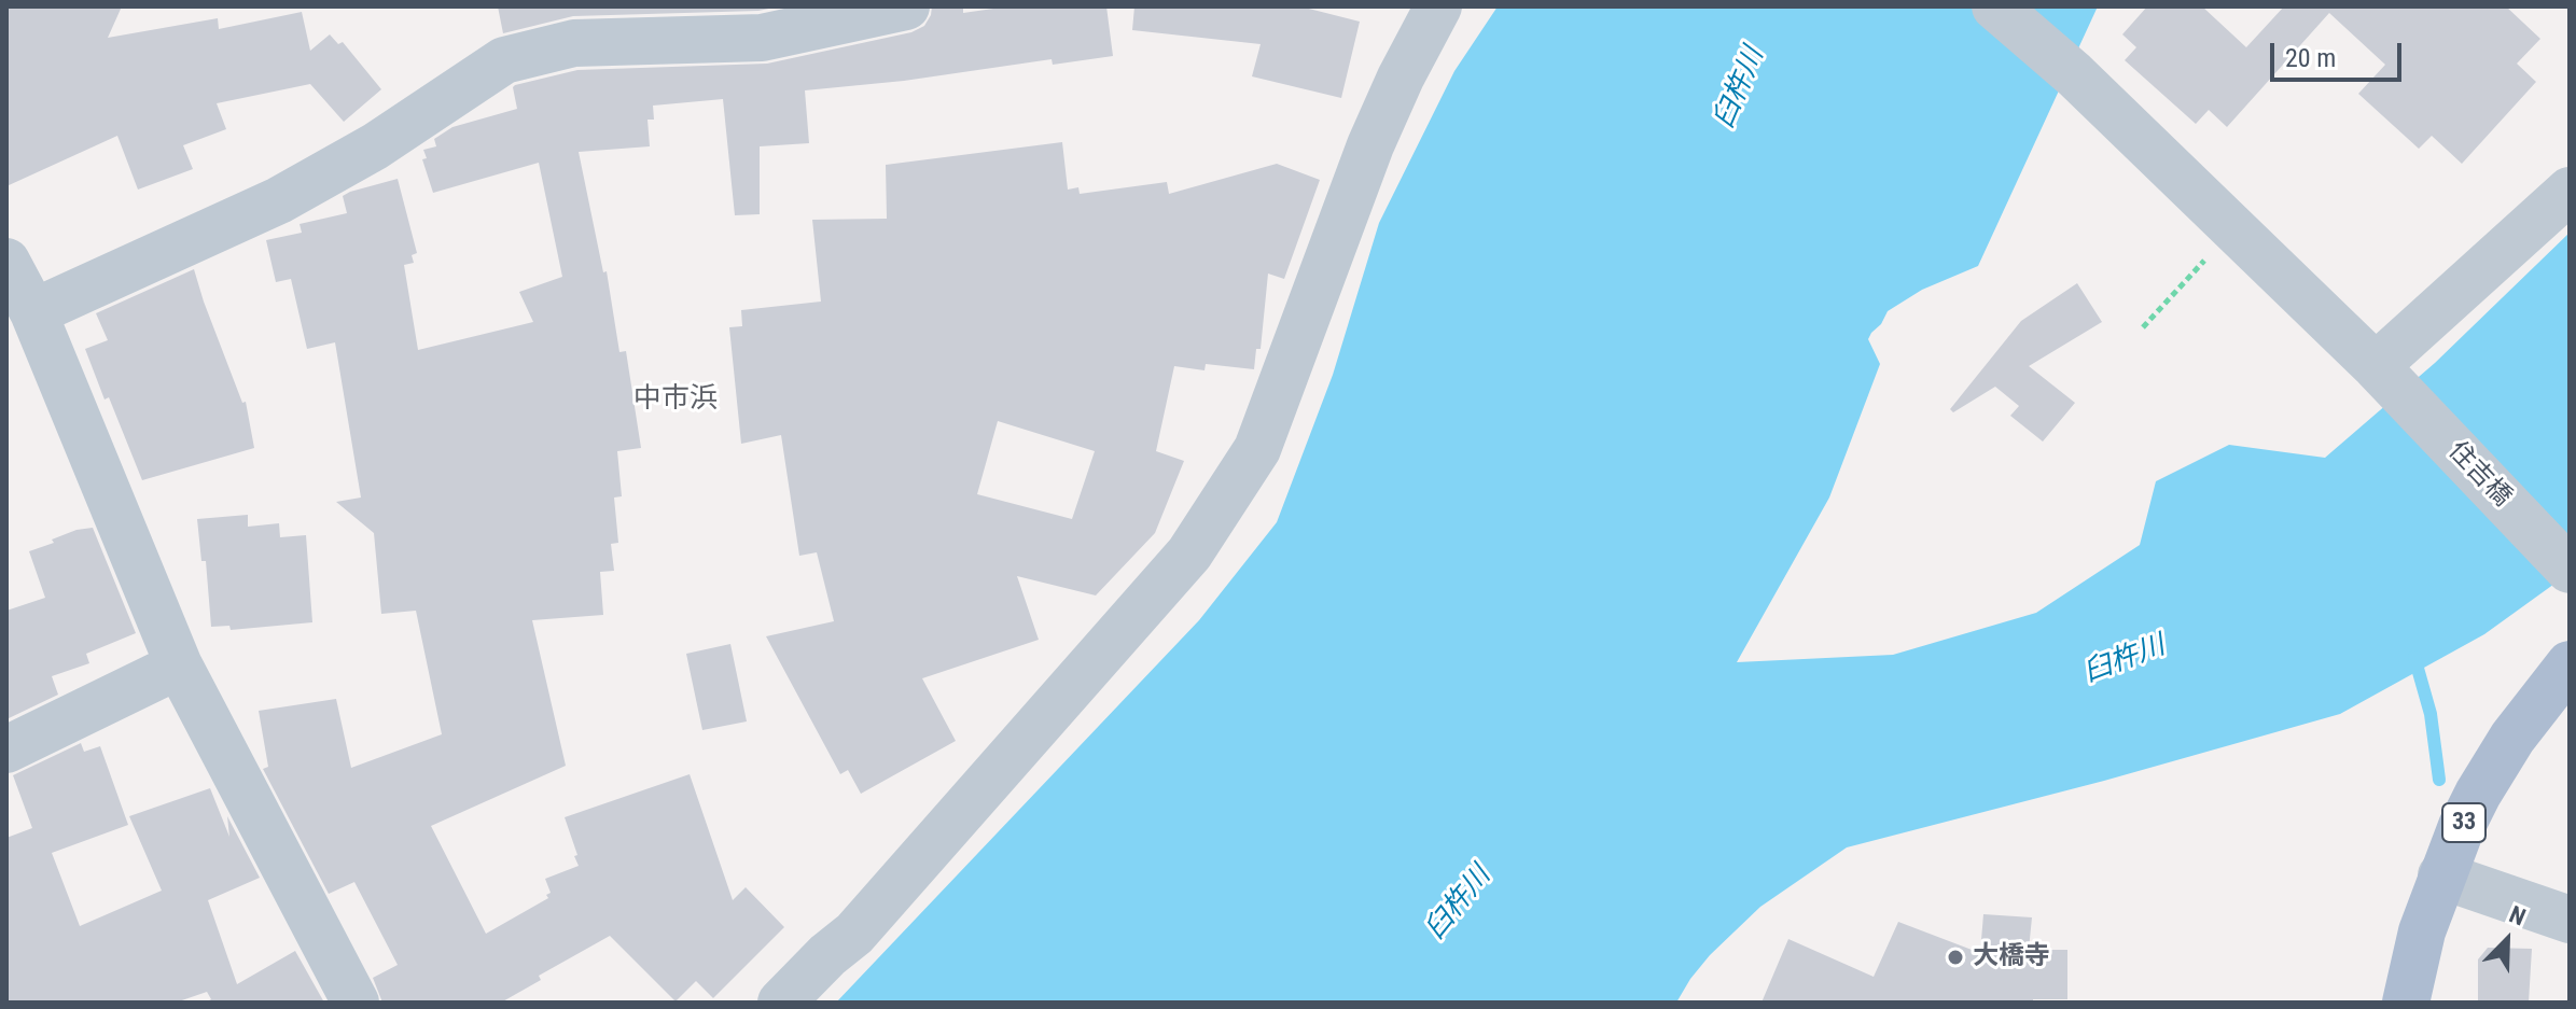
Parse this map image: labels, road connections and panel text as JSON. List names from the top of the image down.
{
  "streets": {
    "main road": ["33"],
    "street": ["住吉橋"]
  },
  "districts": ["中市浜"],
  "water": ["臼杵川"],
  "places": ["大橋寺"],
  "scale_bar": "20 m",
  "north": "top right"
}
